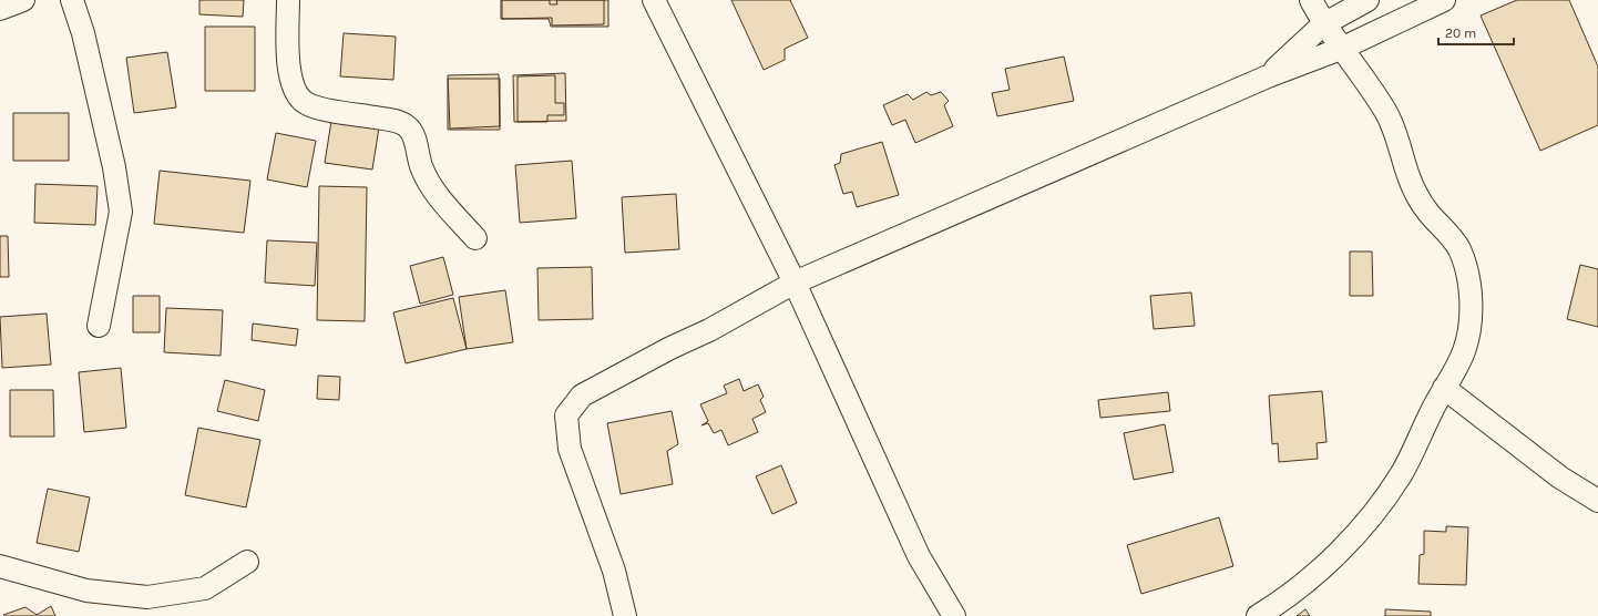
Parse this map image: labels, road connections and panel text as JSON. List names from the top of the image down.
{
  "scale_bar": "20 m"
}
